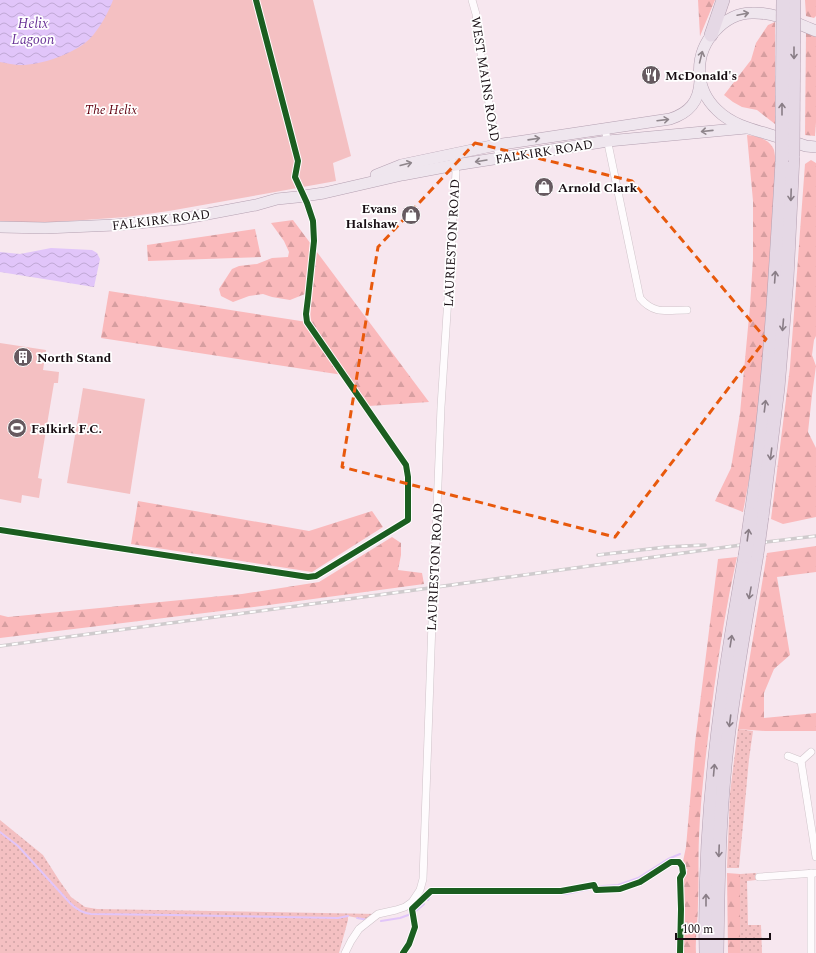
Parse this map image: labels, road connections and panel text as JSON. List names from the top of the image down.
{
  "streets": {
    "main road": ["FALKIRK ROAD"],
    "street": ["WEST MAINS ROAD", "LAURIESTON ROAD"]
  },
  "crossings": [
    ["WEST MAINS ROAD", "FALKIRK ROAD"],
    ["FALKIRK ROAD", "LAURIESTON ROAD"]
  ],
  "water": ["Helix Lagoon"],
  "parks": ["The Helix"],
  "places": {
    "restaurant": ["McDonald's"],
    "shop": ["Arnold Clark", "Evans Halshaw"],
    "building": ["North Stand"],
    "sports": ["Falkirk F.C."]
  },
  "scale_bar": "100 m"
}
